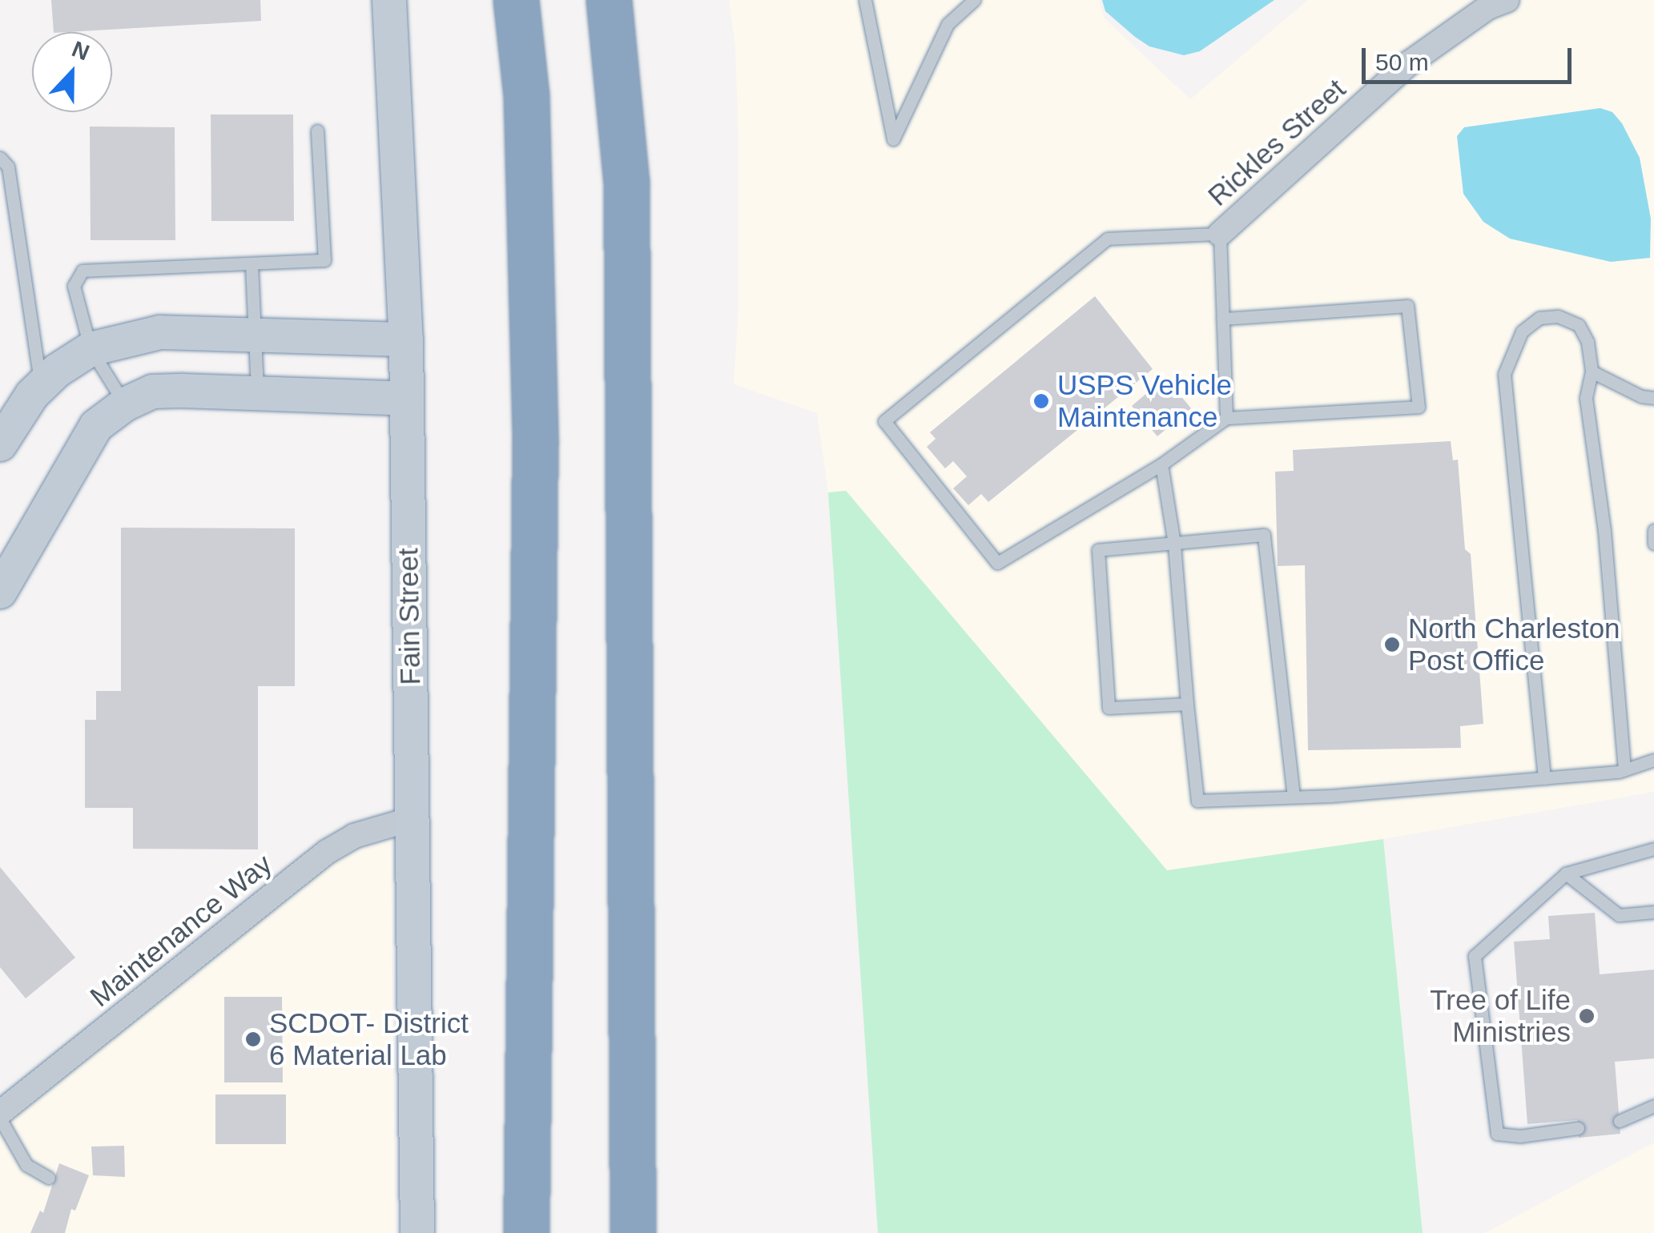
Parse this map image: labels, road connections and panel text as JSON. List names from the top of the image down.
{
  "streets": {
    "street": ["Rickles Street", "Fain Street", "Maintenance Way"]
  },
  "crossings": [
    ["Fain Street", "Maintenance Way"]
  ],
  "places": [
    "USPS Vehicle Maintenance",
    "North Charleston Post Office",
    "Tree of Life Ministries",
    "SCDOT- District 6 Material Lab"
  ],
  "scale_bar": "50 m",
  "north": "top"
}
